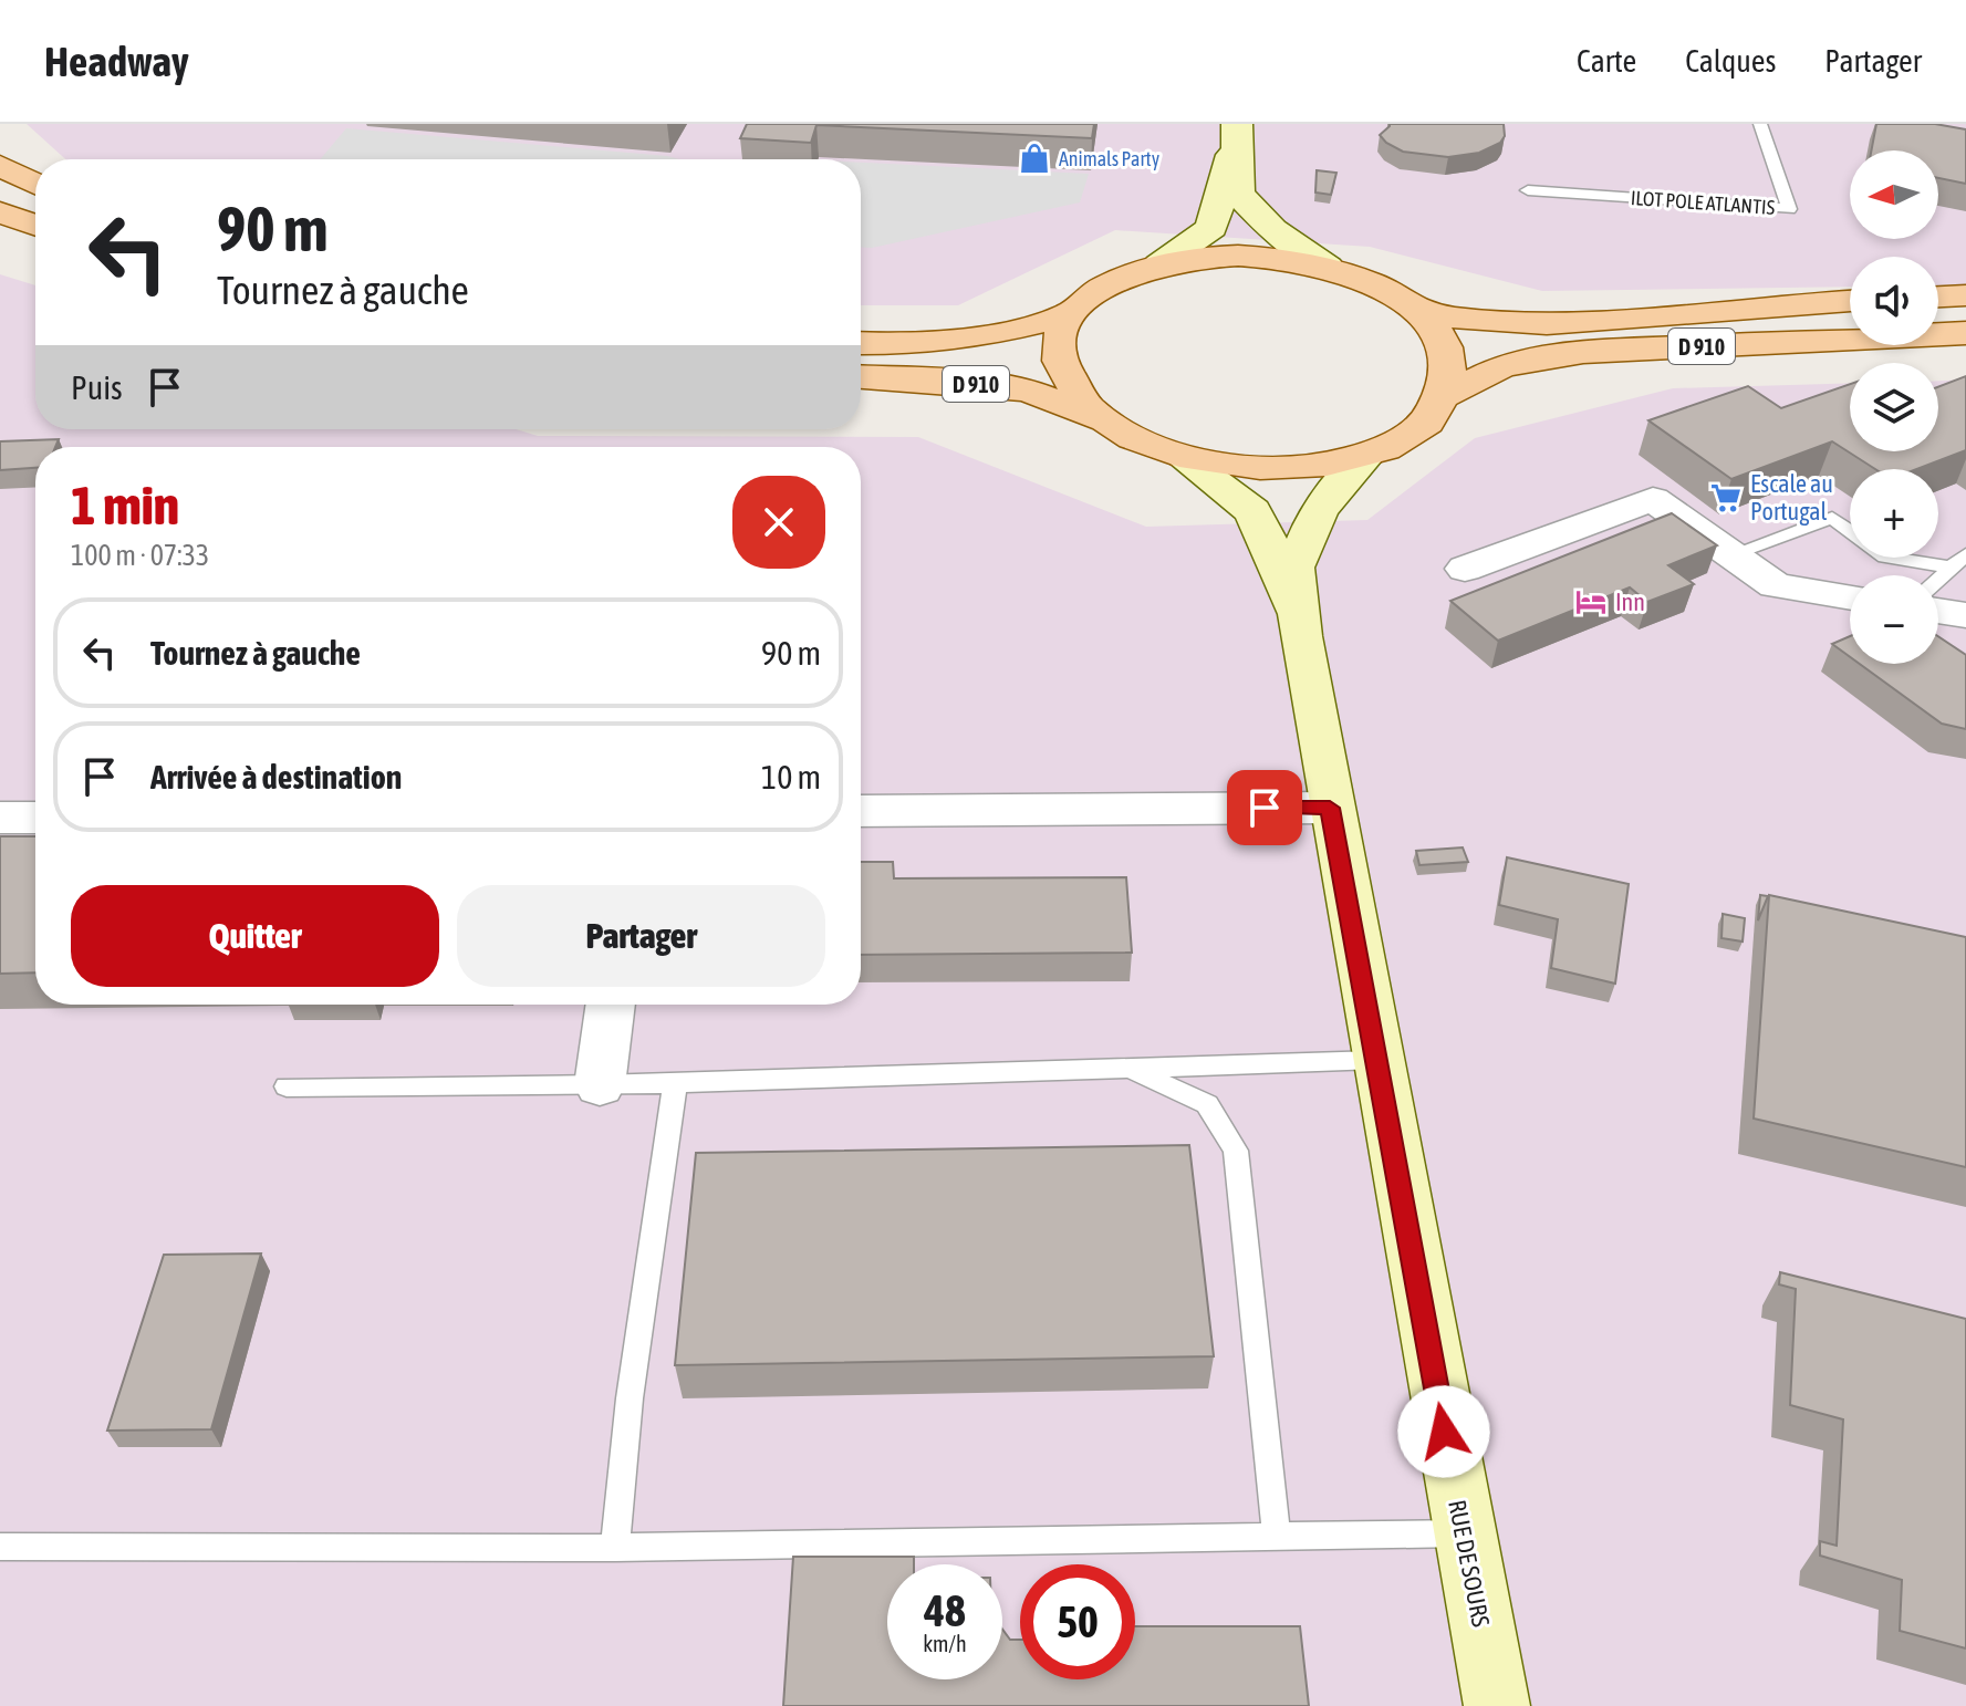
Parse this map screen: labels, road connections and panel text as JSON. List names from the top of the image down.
{
  "streets": {
    "main road": ["D 910", "RUE DE SOURS"],
    "lane": ["ILOT POLE ATLANTIS"]
  },
  "places": {
    "shop": ["Animals Party"],
    "supermarket": ["Escale au Portugal"],
    "hotel": ["Inn"]
  },
  "north": "left",
  "page": {
    "header": "Headway",
    "nav": ["Carte", "Calques", "Partager"],
    "map_buttons": ["+", "−"],
    "turn": ["90 m", "Tournez à gauche"],
    "then": "Puis",
    "heading": ["1 min", "100 m · 07:33"],
    "list": [
      {
        "name": "Tournez à gauche",
        "value": "90 m"
      },
      {
        "name": "Arrivée à destination",
        "value": "10 m"
      }
    ],
    "buttons": ["Quitter", "Partager"],
    "speed": "48 km/h",
    "limit": "50"
  }
}
